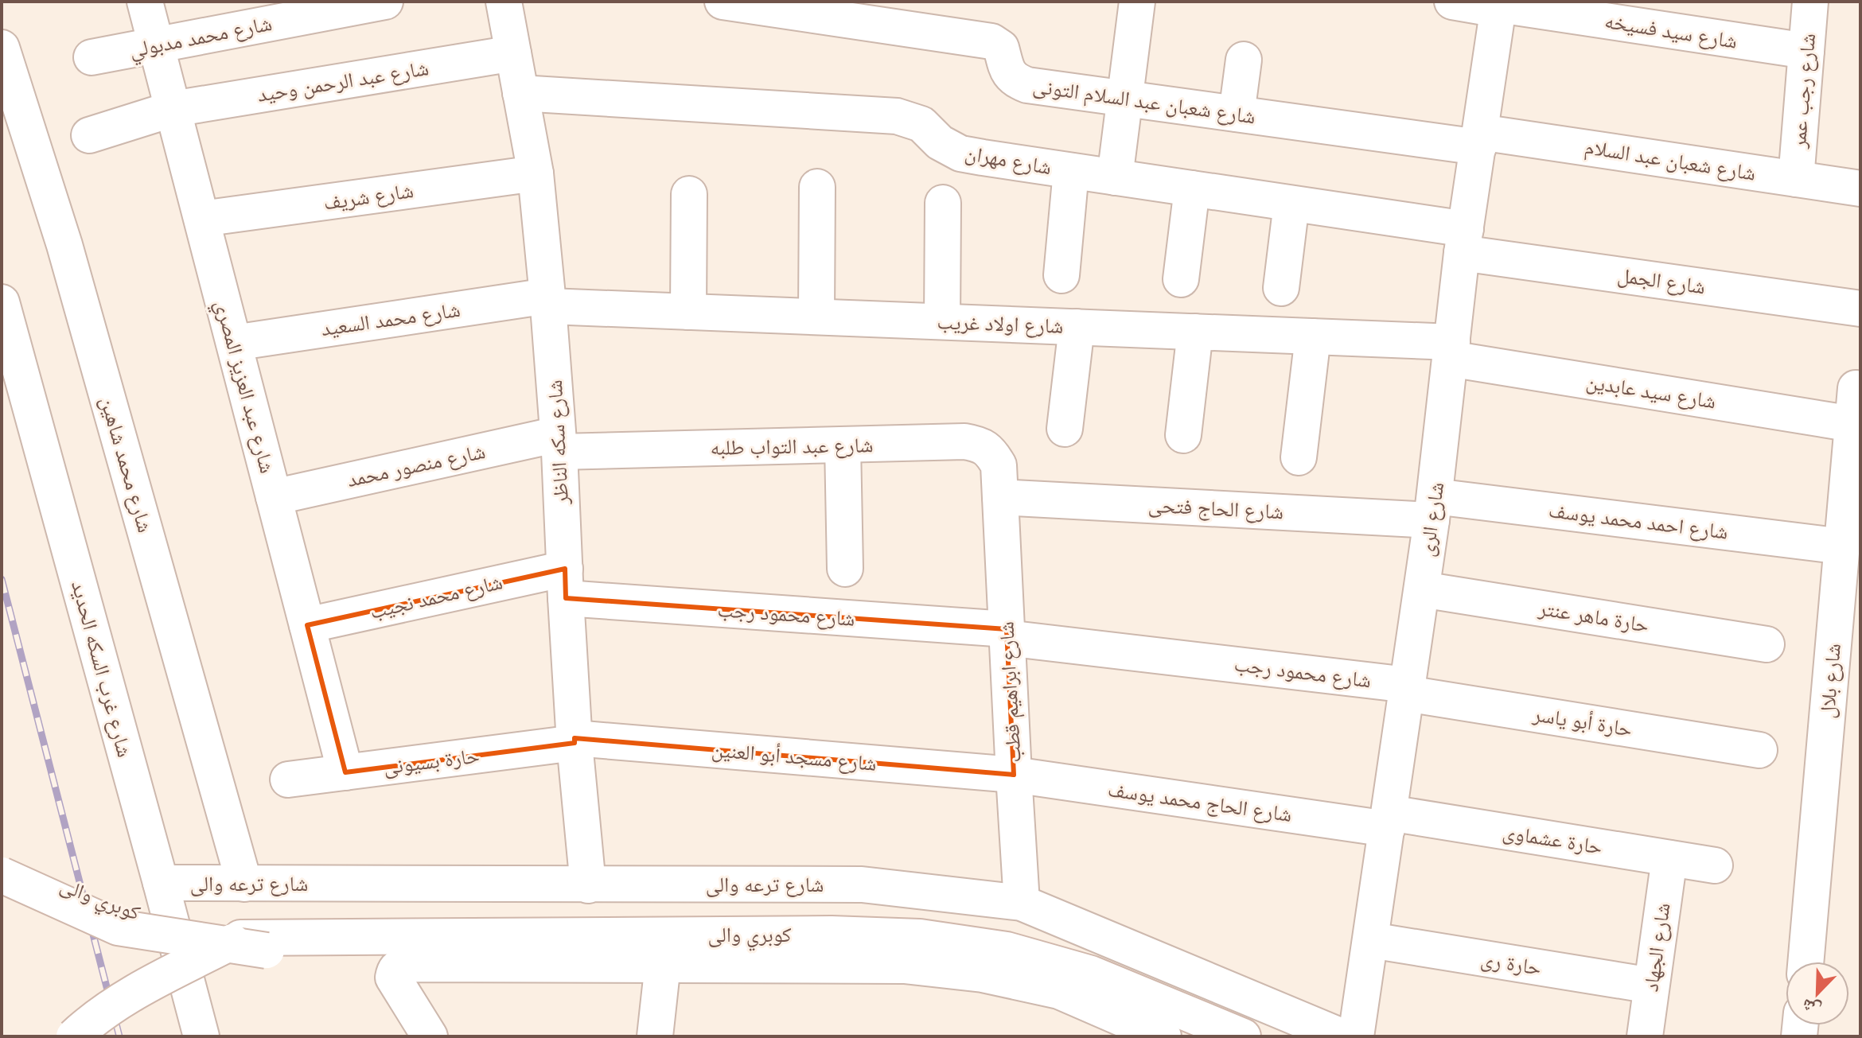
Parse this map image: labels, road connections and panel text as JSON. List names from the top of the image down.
{
  "streets": {
    "street": [
      "شارع سيد فسيخه",
      "شارع محمد مدبولي",
      "شارع عبد الرحمن وحيد",
      "شارع رجب عمر",
      "شارع شعبان عبد السلام التونى",
      "شارع مهران",
      "شارع شعبان عبد السلام",
      "شارع شريف",
      "شارع الجمل",
      "شارع محمد السعيد",
      "شارع اولاد غريب",
      "شارع عبد العزيز المصري",
      "شارع سيد عابدين",
      "شارع سكه الناظر",
      "شارع عبد التواب طلبه",
      "شارع محمد شاهين",
      "شارع منصور محمد",
      "شارع الحاج فتحى",
      "شارع الرى",
      "شارع احمد محمد يوسف",
      "شارع محمد نجيب",
      "شارع محمود رجب",
      "حارة ماهر عنتر",
      "شارع غرب السكه الحديد",
      "شارع بلال",
      "شارع ابراهيم قطب",
      "حارة أبو ياسر",
      "شارع مسجد أبو العنين",
      "حارة بسيونى",
      "شارع الحاج محمد يوسف",
      "حارة عشماوى",
      "شارع ترعه والى",
      "كوبري والى",
      "شارع الجهاد",
      "حارة رى"
    ]
  },
  "crossings": [
    ["شارع سيد فسيخه", "شارع رجب عمر"],
    ["شارع سيد فسيخه", "شارع الرى"],
    ["شارع محمد مدبولي", "شارع عبد العزيز المصري"],
    ["شارع عبد الرحمن وحيد", "شارع عبد العزيز المصري"],
    ["شارع عبد الرحمن وحيد", "شارع سكه الناظر"],
    ["شارع رجب عمر", "شارع شعبان عبد السلام"],
    ["شارع شعبان عبد السلام التونى", "شارع شعبان عبد السلام"],
    ["شارع شعبان عبد السلام التونى", "شارع الرى"],
    ["شارع مهران", "شارع الجمل"],
    ["شارع مهران", "شارع سكه الناظر"],
    ["شارع مهران", "شارع الرى"],
    ["شارع شعبان عبد السلام", "شارع الرى"],
    ["شارع شريف", "شارع عبد العزيز المصري"],
    ["شارع شريف", "شارع سكه الناظر"],
    ["شارع الجمل", "شارع الرى"],
    ["شارع محمد السعيد", "شارع اولاد غريب"],
    ["شارع محمد السعيد", "شارع عبد العزيز المصري"],
    ["شارع محمد السعيد", "شارع سكه الناظر"],
    ["شارع اولاد غريب", "شارع سيد عابدين"],
    ["شارع اولاد غريب", "شارع سكه الناظر"],
    ["شارع اولاد غريب", "شارع الرى"],
    ["شارع عبد العزيز المصري", "شارع منصور محمد"],
    ["شارع عبد العزيز المصري", "شارع محمد نجيب"],
    ["شارع عبد العزيز المصري", "حارة بسيونى"],
    ["شارع سيد عابدين", "شارع الرى"],
    ["شارع سيد عابدين", "شارع بلال"],
    ["شارع سكه الناظر", "شارع عبد التواب طلبه"],
    ["شارع سكه الناظر", "شارع منصور محمد"],
    ["شارع سكه الناظر", "شارع محمد نجيب"],
    ["شارع سكه الناظر", "شارع محمود رجب"],
    ["شارع سكه الناظر", "شارع مسجد أبو العنين"],
    ["شارع سكه الناظر", "حارة بسيونى"],
    ["شارع سكه الناظر", "شارع ترعه والى"],
    ["شارع عبد التواب طلبه", "شارع منصور محمد"],
    ["شارع عبد التواب طلبه", "شارع الحاج فتحى"],
    ["شارع عبد التواب طلبه", "شارع ابراهيم قطب"],
    ["شارع محمد شاهين", "شارع ترعه والى"],
    ["شارع الحاج فتحى", "شارع الرى"],
    ["شارع الحاج فتحى", "شارع احمد محمد يوسف"],
    ["شارع الحاج فتحى", "شارع ابراهيم قطب"],
    ["شارع الرى", "شارع احمد محمد يوسف"],
    ["شارع الرى", "شارع محمود رجب"],
    ["شارع الرى", "حارة ماهر عنتر"],
    ["شارع الرى", "حارة أبو ياسر"],
    ["شارع الرى", "شارع الحاج محمد يوسف"],
    ["شارع الرى", "حارة عشماوى"],
    ["شارع الرى", "حارة رى"],
    ["شارع احمد محمد يوسف", "شارع بلال"],
    ["شارع محمد نجيب", "شارع محمود رجب"],
    ["شارع محمود رجب", "شارع ابراهيم قطب"],
    ["شارع محمود رجب", "حارة أبو ياسر"],
    ["شارع غرب السكه الحديد", "شارع ترعه والى"],
    ["شارع ابراهيم قطب", "شارع مسجد أبو العنين"],
    ["شارع ابراهيم قطب", "شارع الحاج محمد يوسف"],
    ["شارع ابراهيم قطب", "شارع ترعه والى"],
    ["شارع مسجد أبو العنين", "حارة بسيونى"],
    ["شارع مسجد أبو العنين", "شارع الحاج محمد يوسف"],
    ["شارع الحاج محمد يوسف", "حارة عشماوى"],
    ["حارة عشماوى", "شارع الجهاد"],
    ["شارع الجهاد", "حارة رى"]
  ],
  "north": "bottom left"
}
